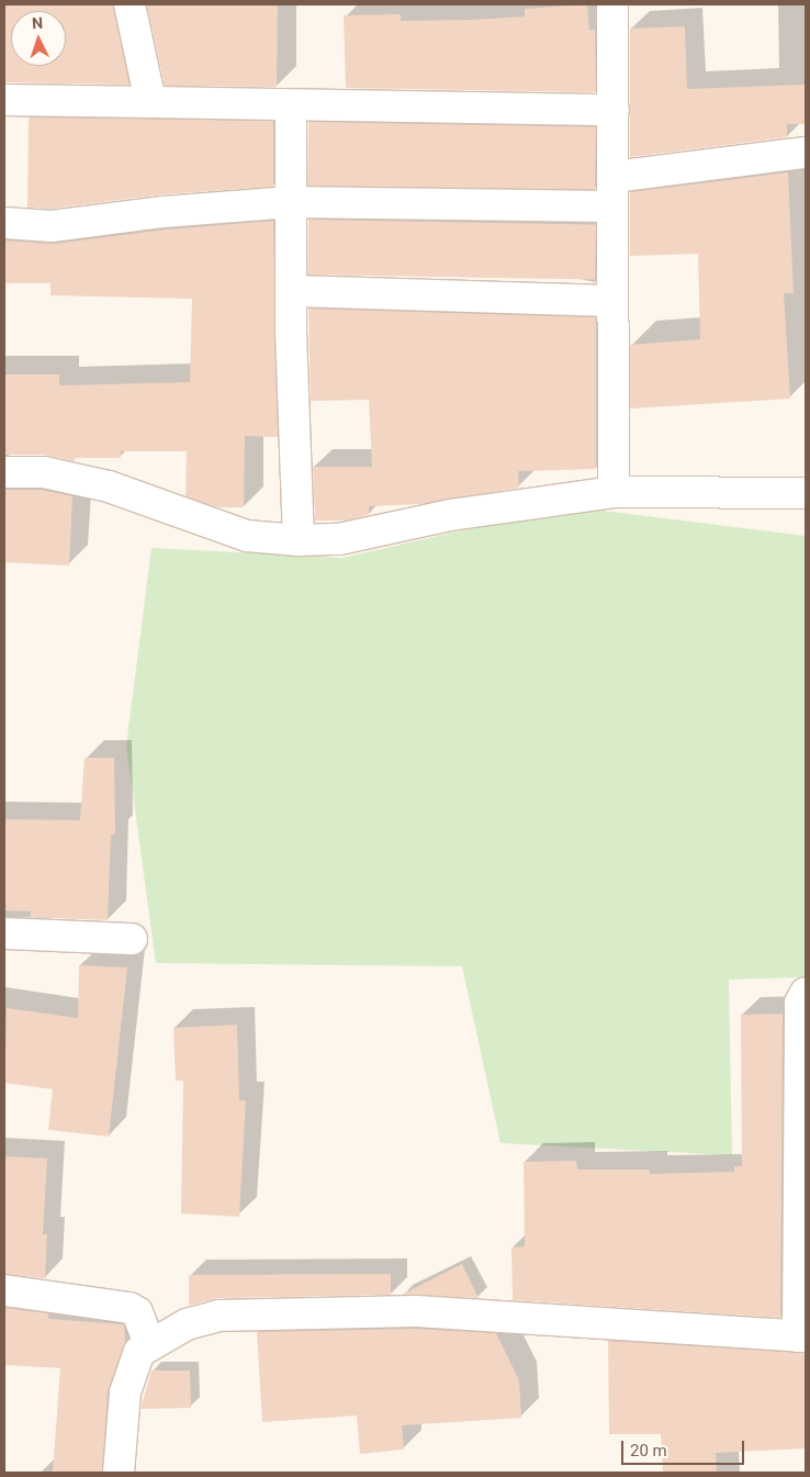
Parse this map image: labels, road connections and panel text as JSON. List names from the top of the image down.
{
  "scale_bar": "20 m",
  "north": "top"
}
